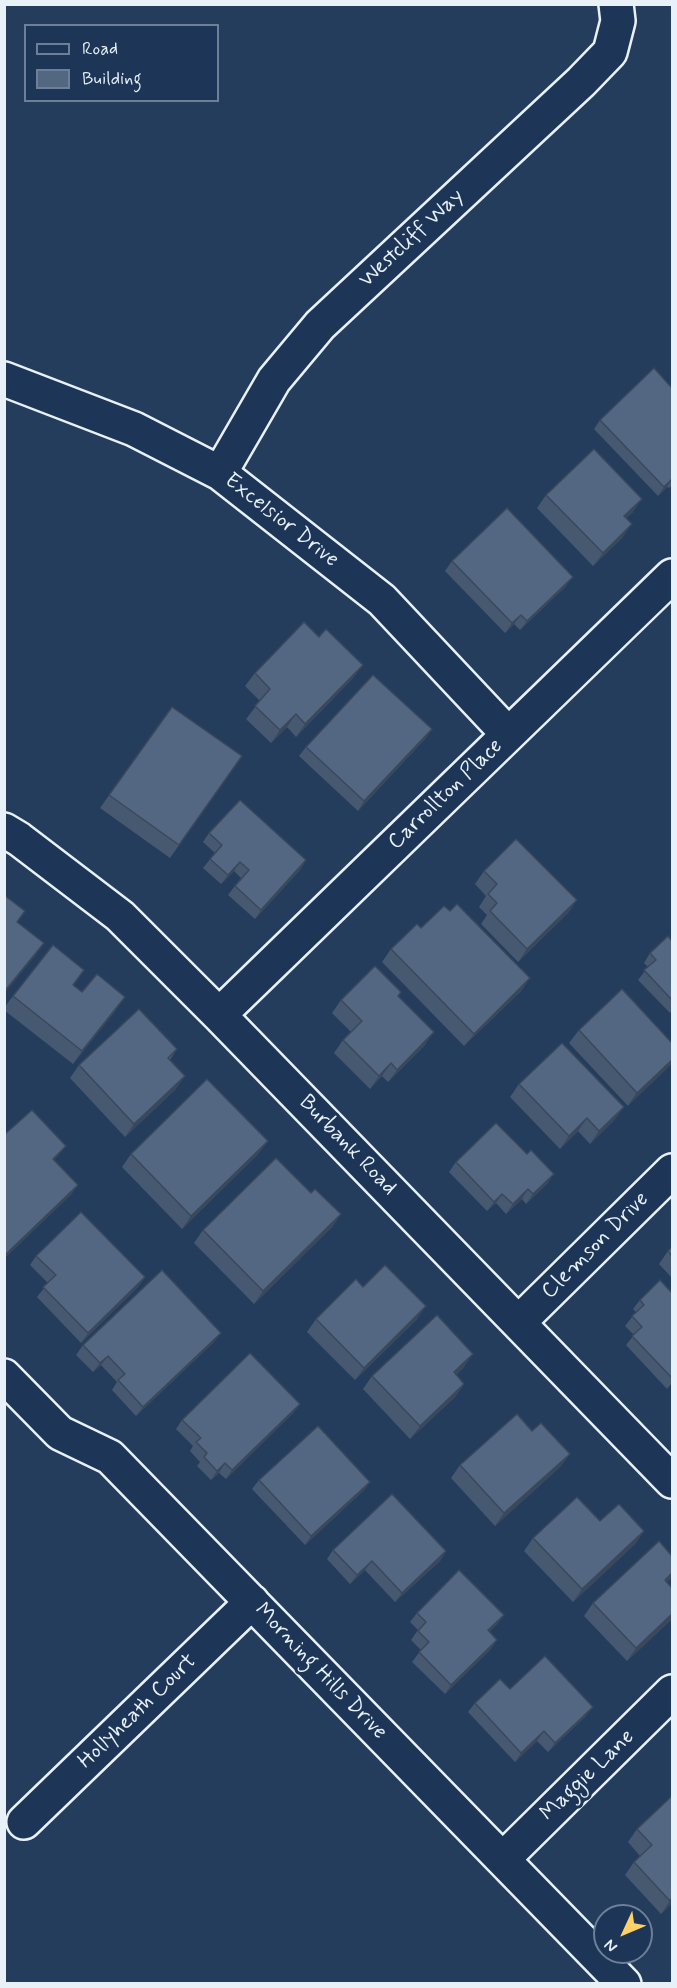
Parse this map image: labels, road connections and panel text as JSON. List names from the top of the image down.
{
  "streets": {
    "street": [
      "Westcliff Way",
      "Excelsior Drive",
      "Carrollton Place",
      "Burbank Road",
      "Clemson Drive",
      "Morning Hills Drive",
      "Hollyheath Court",
      "Maggie Lane"
    ]
  },
  "crossings": [
    ["Westcliff Way", "Excelsior Drive"],
    ["Excelsior Drive", "Carrollton Place"],
    ["Carrollton Place", "Burbank Road"],
    ["Burbank Road", "Clemson Drive"],
    ["Morning Hills Drive", "Hollyheath Court"],
    ["Morning Hills Drive", "Maggie Lane"]
  ],
  "legend": ["Road", "Building"],
  "north": "bottom left"
}
